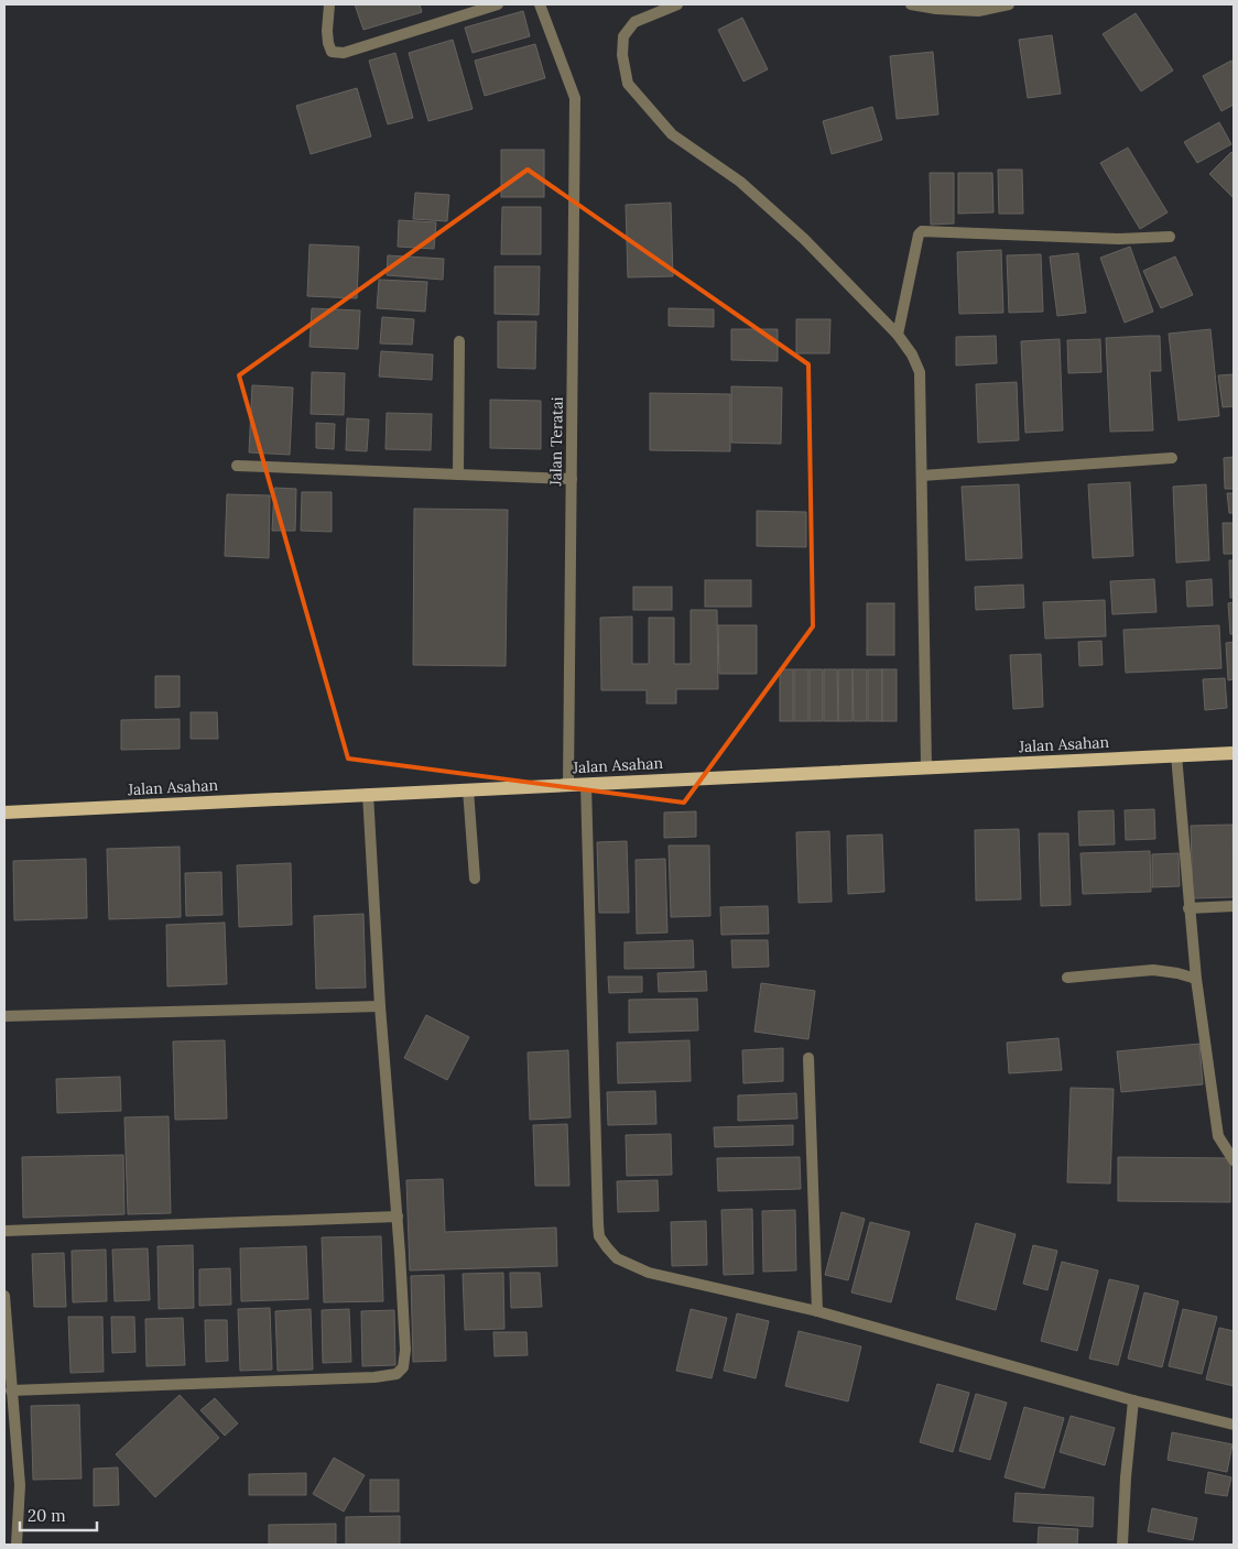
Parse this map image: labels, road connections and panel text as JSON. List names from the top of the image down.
{
  "streets": {
    "main road": ["Jalan Asahan"],
    "street": ["Jalan Teratai"]
  },
  "crossings": [
    ["Jalan Teratai", "Jalan Asahan"]
  ],
  "scale_bar": "20 m"
}
